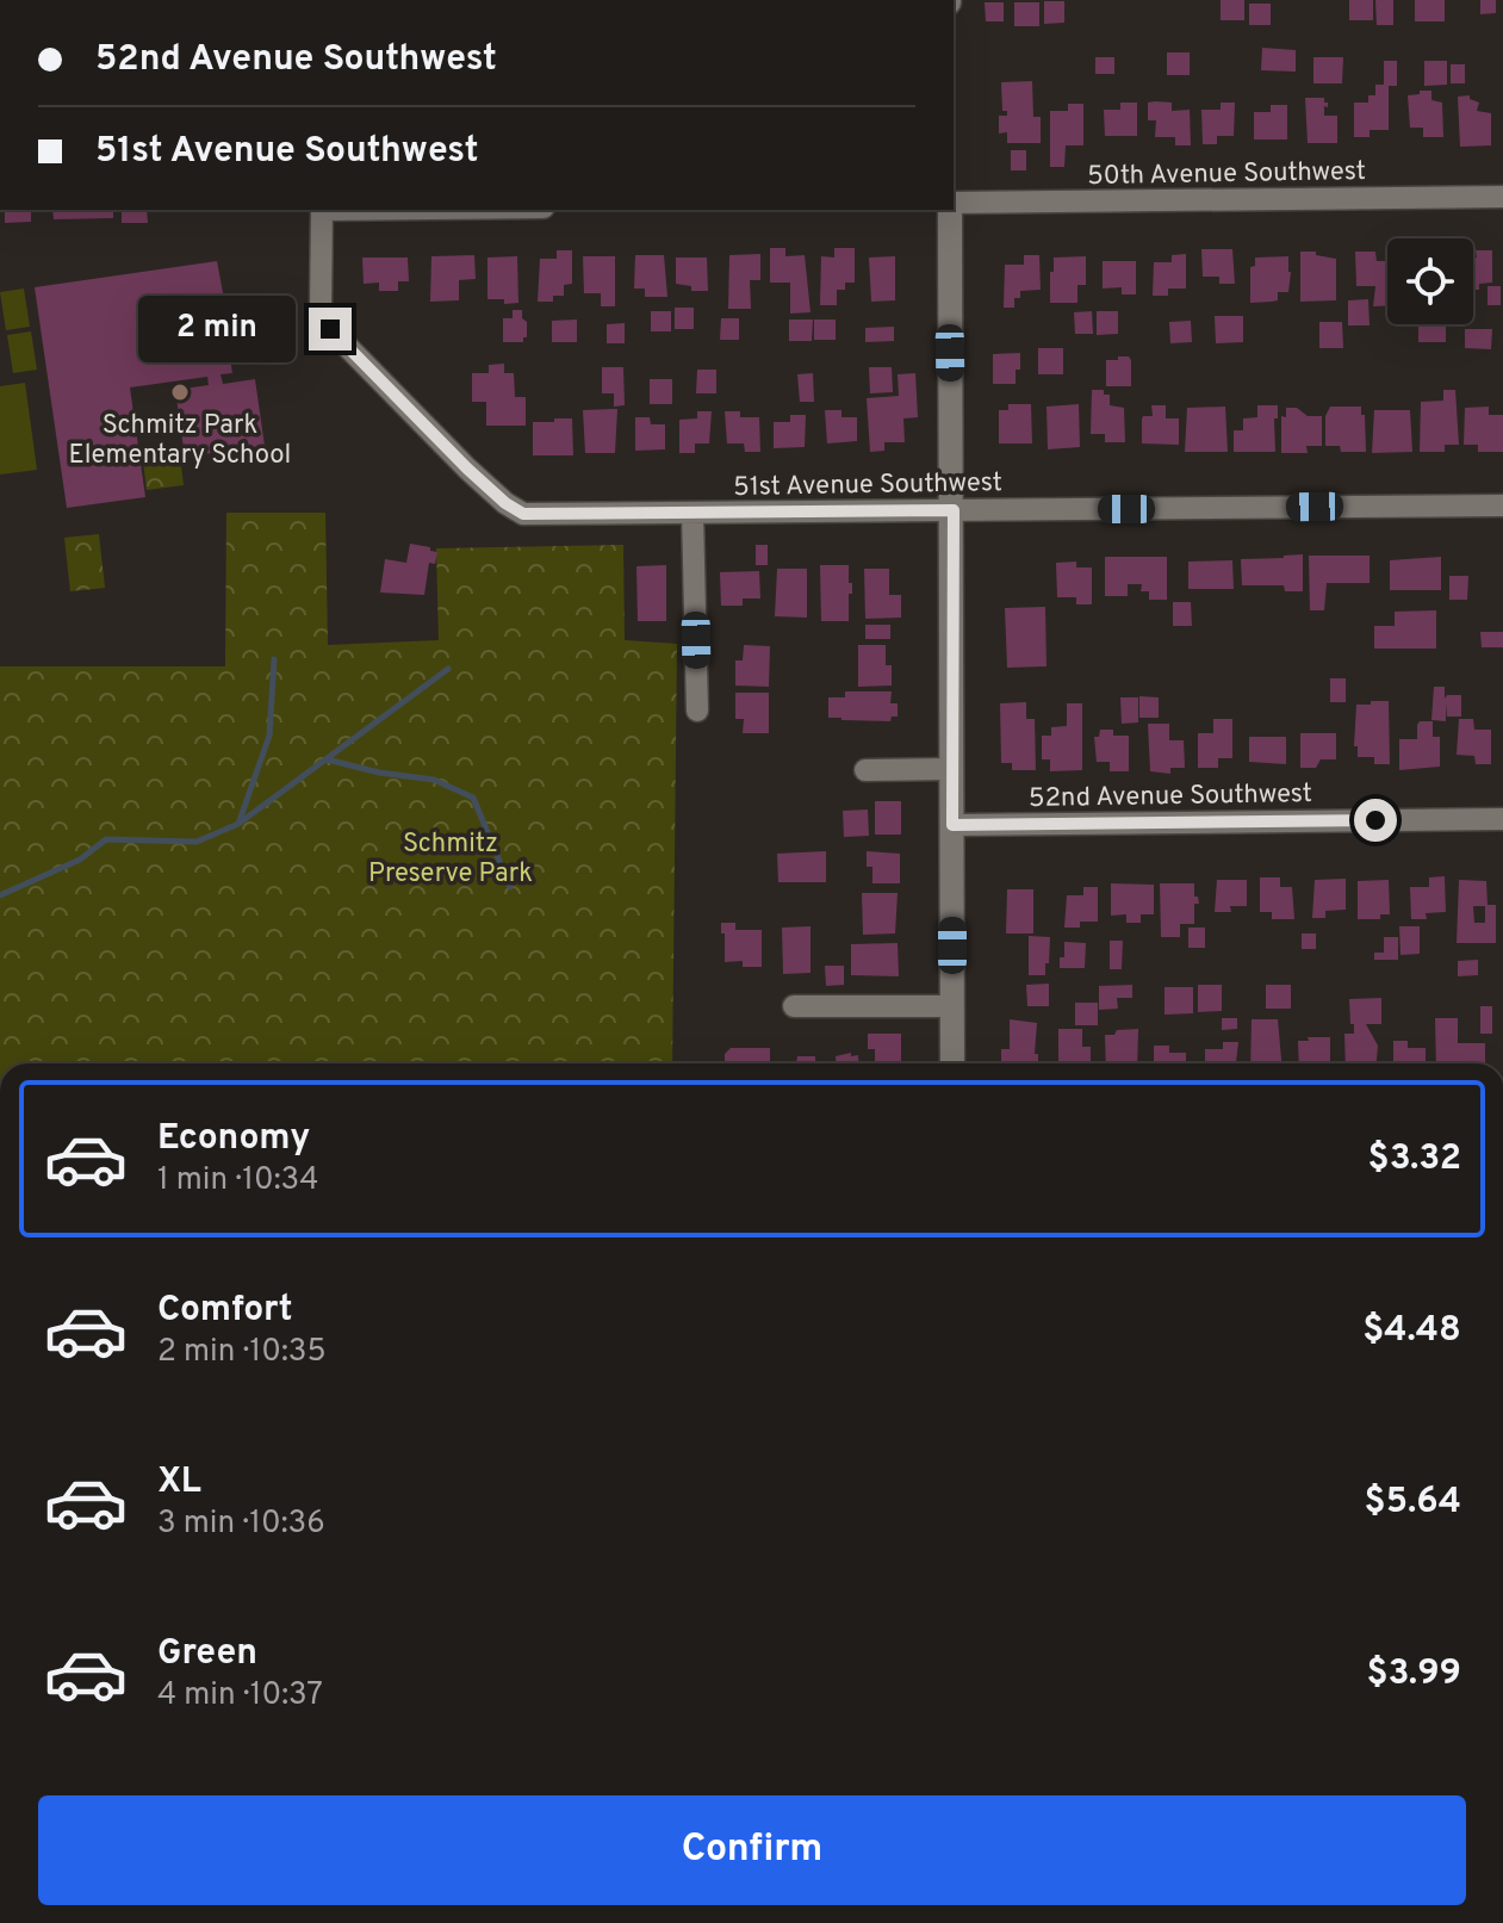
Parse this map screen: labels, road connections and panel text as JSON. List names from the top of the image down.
{
  "streets": {
    "street": ["50th Avenue Southwest", "51st Avenue Southwest", "52nd Avenue Southwest"]
  },
  "parks": ["Schmitz Preserve Park"],
  "places": ["Schmitz Park Elementary School"],
  "page": {
    "banner": ["52nd Avenue Southwest", "51st Avenue Southwest"],
    "bubble": "2 min",
    "list": [
      {
        "name": "Economy",
        "note": "1 min · 10:34",
        "value": "$3.32"
      },
      {
        "name": "Comfort",
        "note": "2 min · 10:35",
        "value": "$4.48"
      },
      {
        "name": "XL",
        "note": "3 min · 10:36",
        "value": "$5.64"
      },
      {
        "name": "Green",
        "note": "4 min · 10:37",
        "value": "$3.99"
      }
    ],
    "buttons": "Confirm"
  }
}
